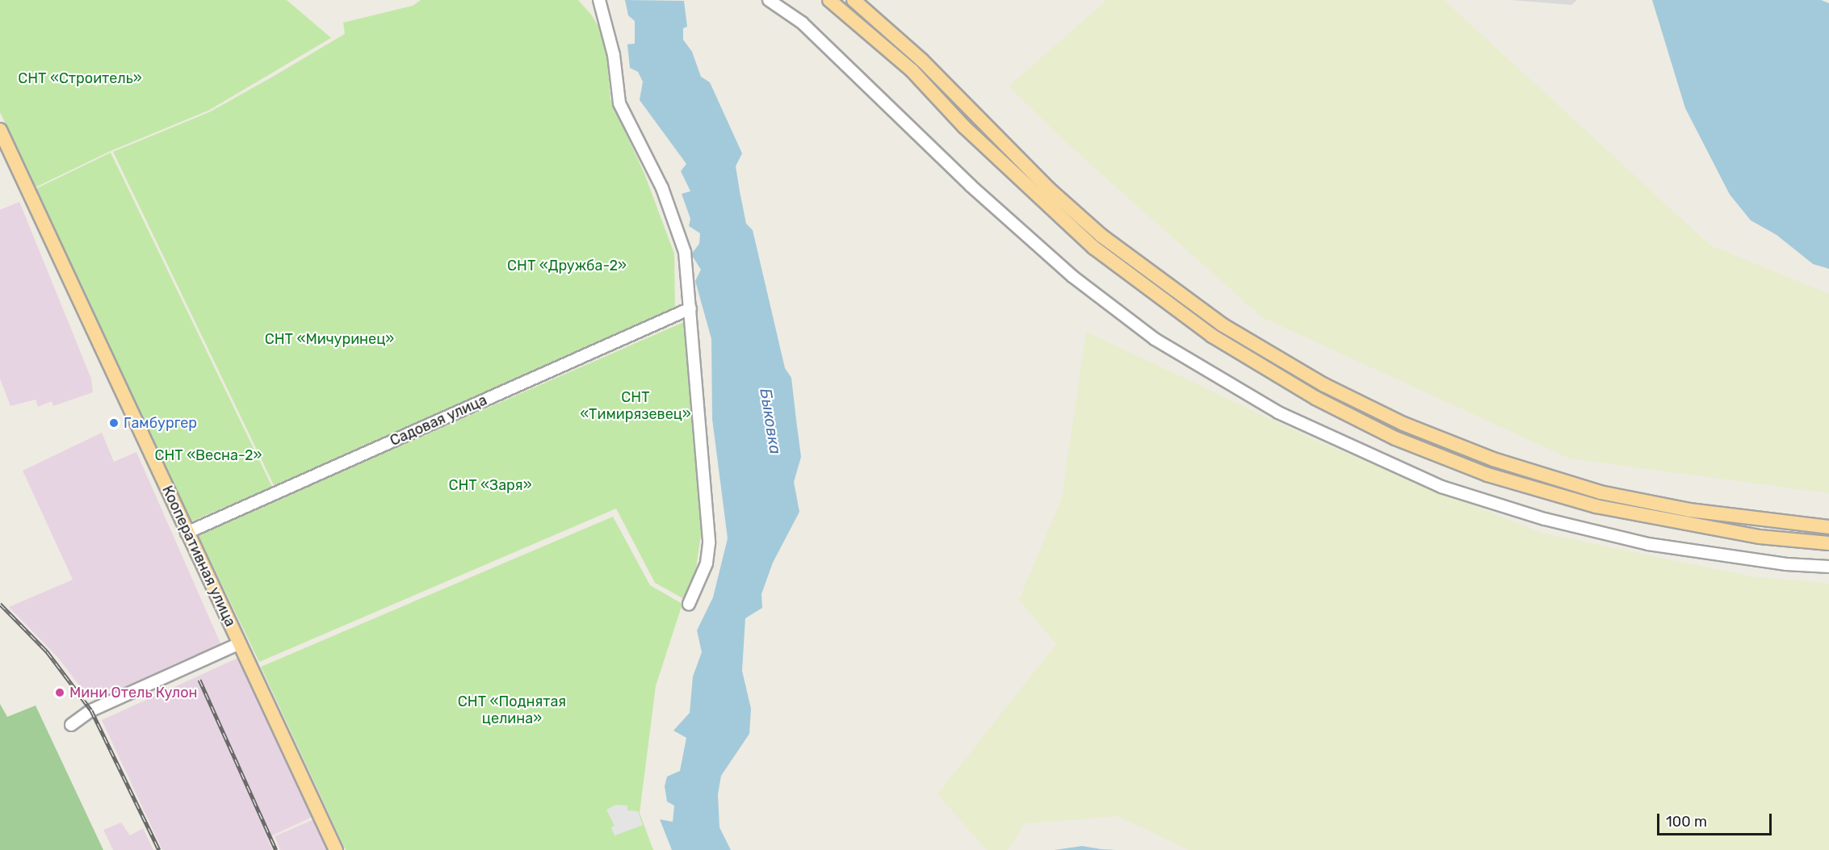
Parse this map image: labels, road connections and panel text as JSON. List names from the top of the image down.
{
  "streets": {
    "main road": ["Кооперативная улица"],
    "street": ["Садовая улица"]
  },
  "crossings": [
    ["Садовая улица", "Кооперативная улица"]
  ],
  "water": ["Быковка"],
  "parks": [
    "СНТ «Строитель»",
    "СНТ «Дружба-2»",
    "СНТ «Мичуринец»",
    "СНТ «Тимирязевец»",
    "СНТ «Весна-2»",
    "СНТ «Заря»",
    "СНТ «Поднятая целина»"
  ],
  "places": ["Гамбургер", "Мини Отель Кулон"],
  "scale_bar": "100 m"
}
